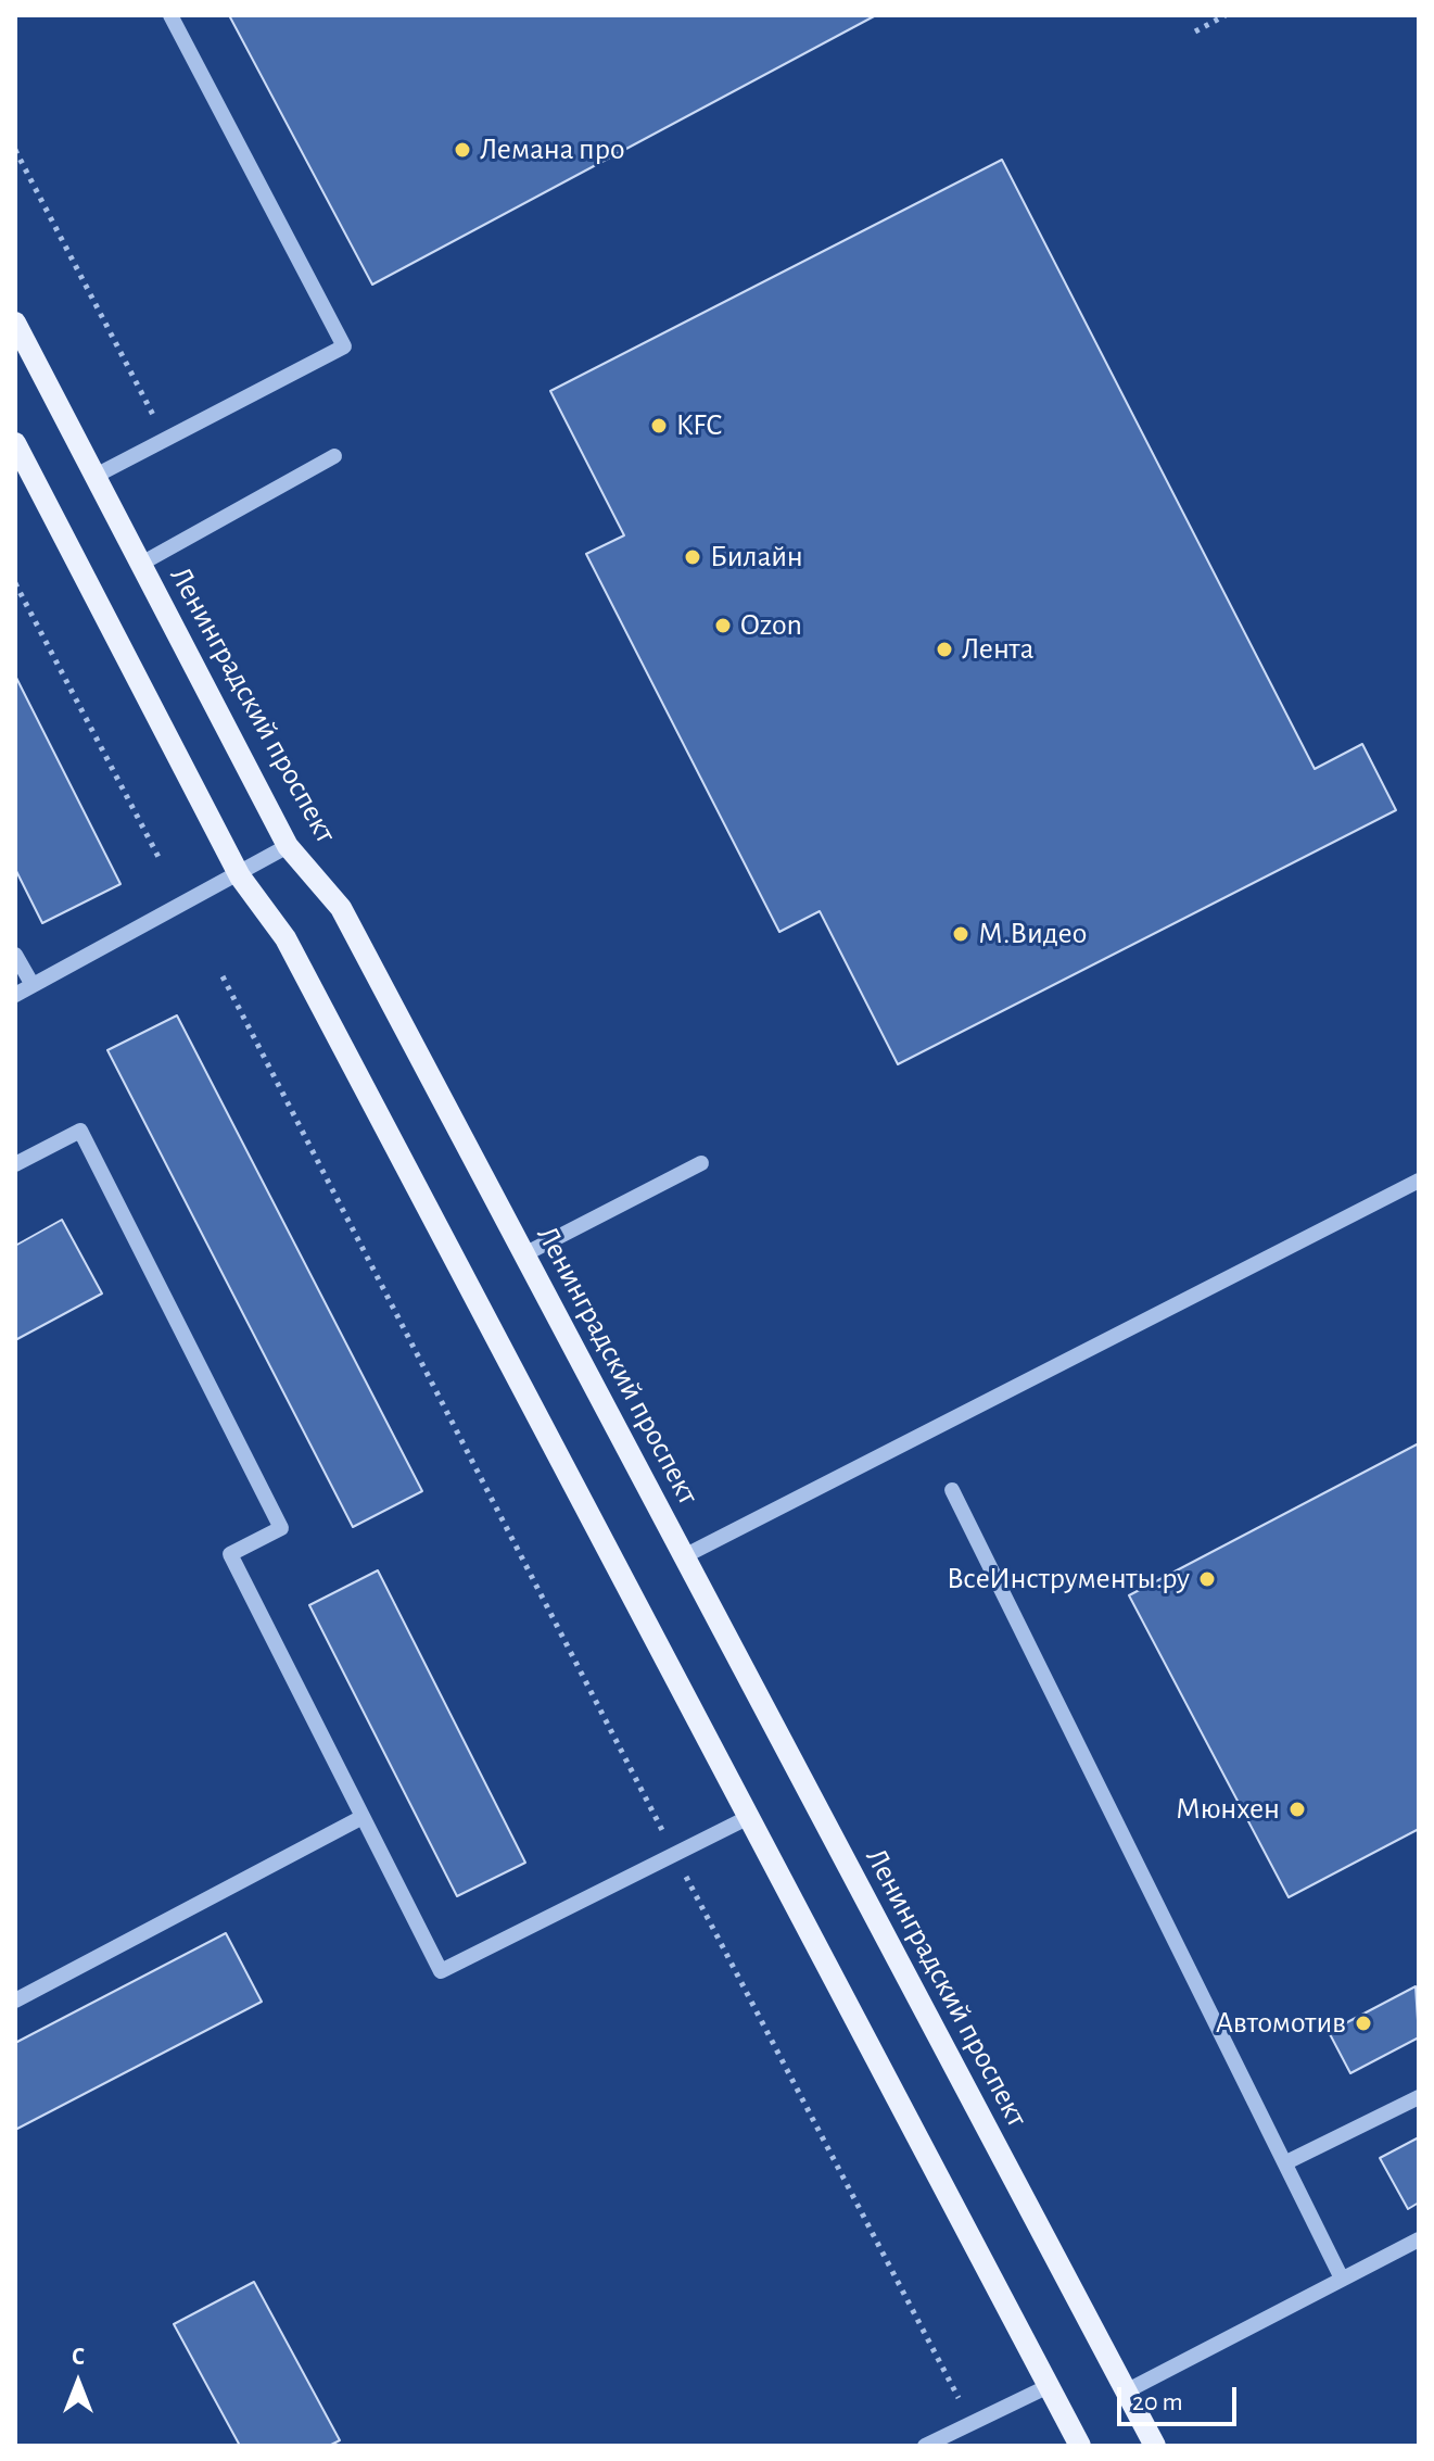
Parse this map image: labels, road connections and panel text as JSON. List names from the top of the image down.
{
  "streets": {
    "main road": ["Ленинградский проспект"]
  },
  "places": [
    "Лемана про",
    "KFC",
    "Билайн",
    "Ozon",
    "Лента",
    "М.Видео",
    "ВсеИнструменты.ру",
    "Мюнхен",
    "Автомотив"
  ],
  "scale_bar": "20 m",
  "north": "top"
}
